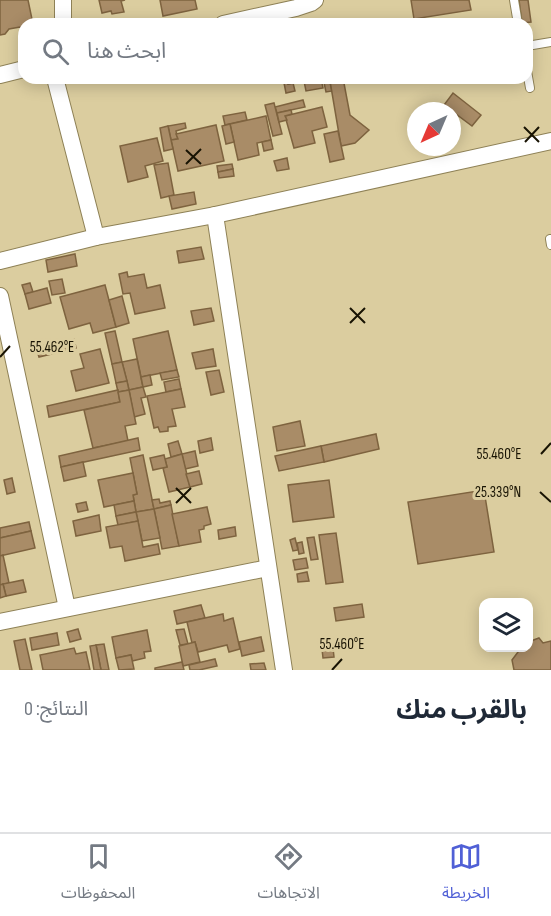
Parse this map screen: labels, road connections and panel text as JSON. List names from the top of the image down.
{
  "north": "bottom left",
  "page": {
    "search": "ابحث هنا",
    "heading": ["بالقرب منك", "النتائج: 0"],
    "nav": ["الخريطة", "الاتجاهات", "المحفوظات"]
  },
  "coordinates": ["55.462°E", "55.460°E", "25.339°N"]
}
